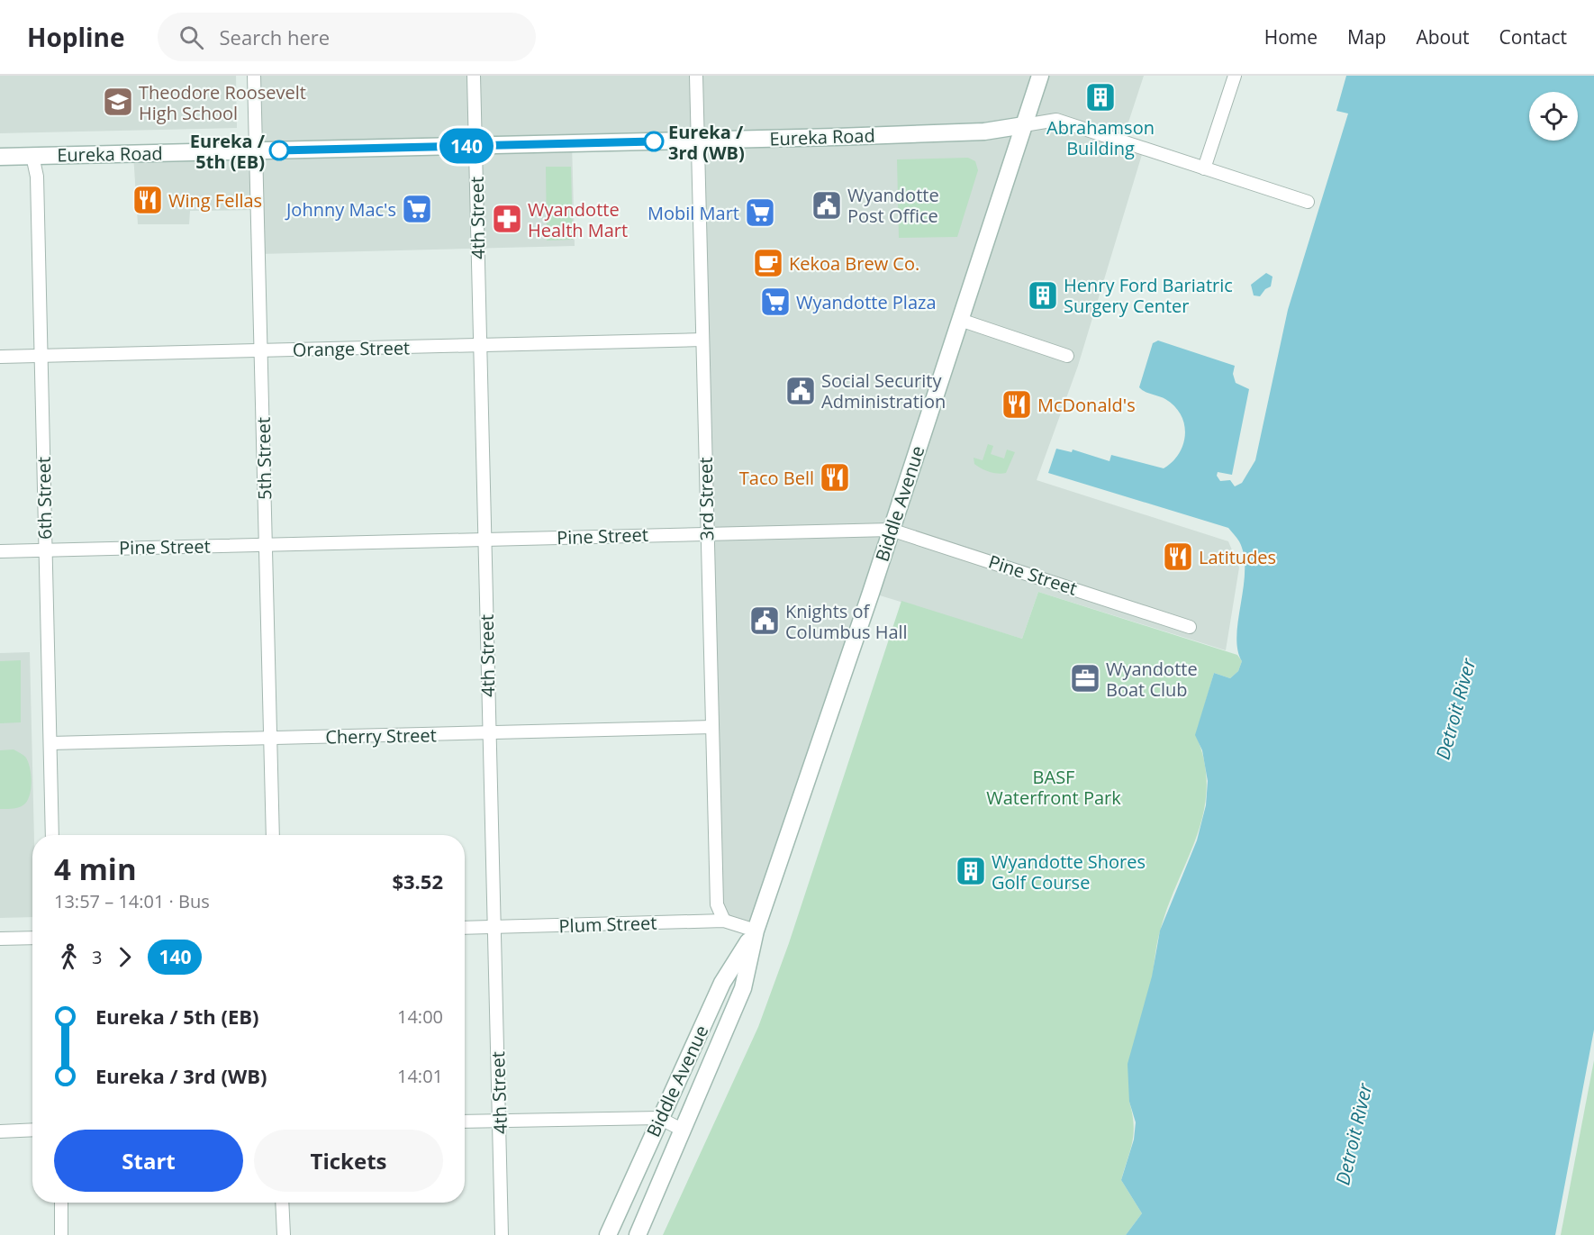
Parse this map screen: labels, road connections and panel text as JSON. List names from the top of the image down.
{
  "streets": {
    "main road": ["Eureka Road", "Biddle Avenue"],
    "street": [
      "4th Street",
      "Orange Street",
      "5th Street",
      "6th Street",
      "3rd Street",
      "Pine Street",
      "Cherry Street",
      "Plum Street"
    ]
  },
  "crossings": [
    ["Eureka Road", "4th Street"],
    ["Eureka Road", "5th Street"],
    ["Eureka Road", "6th Street"],
    ["Eureka Road", "3rd Street"],
    ["Eureka Road", "Biddle Avenue"],
    ["4th Street", "Orange Street"],
    ["4th Street", "Pine Street"],
    ["4th Street", "Cherry Street"],
    ["4th Street", "Plum Street"],
    ["Orange Street", "5th Street"],
    ["Orange Street", "6th Street"],
    ["Orange Street", "3rd Street"],
    ["5th Street", "Pine Street"],
    ["5th Street", "Cherry Street"],
    ["6th Street", "Pine Street"],
    ["6th Street", "Cherry Street"],
    ["3rd Street", "Pine Street"],
    ["3rd Street", "Cherry Street"],
    ["3rd Street", "Plum Street"],
    ["Biddle Avenue", "Pine Street"],
    ["Biddle Avenue", "Plum Street"]
  ],
  "water": ["Detroit River"],
  "parks": ["BASF Waterfront Park"],
  "places": {
    "building": ["Abrahamson Building", "Henry Ford Bariatric Surgery Center", "Wyandotte Shores Golf Course"],
    "school or university": ["Theodore Roosevelt High School"],
    "other": ["Eureka / 3rd (WB)", "Eureka / 5th (EB)"],
    "restaurant": [
      "Wing Fellas",
      "McDonald's",
      "Taco Bell",
      "Latitudes"
    ],
    "public building": ["Wyandotte Post Office", "Social Security Administration", "Knights of Columbus Hall"],
    "supermarket": ["Johnny Mac's", "Mobil Mart", "Wyandotte Plaza"],
    "pharmacy": ["Wyandotte Health Mart"],
    "cafe": ["Kekoa Brew Co."],
    "office": ["Wyandotte Boat Club"]
  },
  "lines": ["bus line 140"],
  "page": {
    "header": "Hopline",
    "search": "Search here",
    "nav": [
      "Home",
      "Map",
      "About",
      "Contact"
    ],
    "on_map": "140",
    "heading": ["4 min", "13:57 – 14:01 · Bus", "$3.52"],
    "legs": ["3", "140"],
    "list": [
      {
        "name": "Eureka / 5th (EB)",
        "value": "14:00"
      },
      {
        "name": "Eureka / 3rd (WB)",
        "value": "14:01"
      }
    ],
    "buttons": ["Start", "Tickets"]
  }
}
